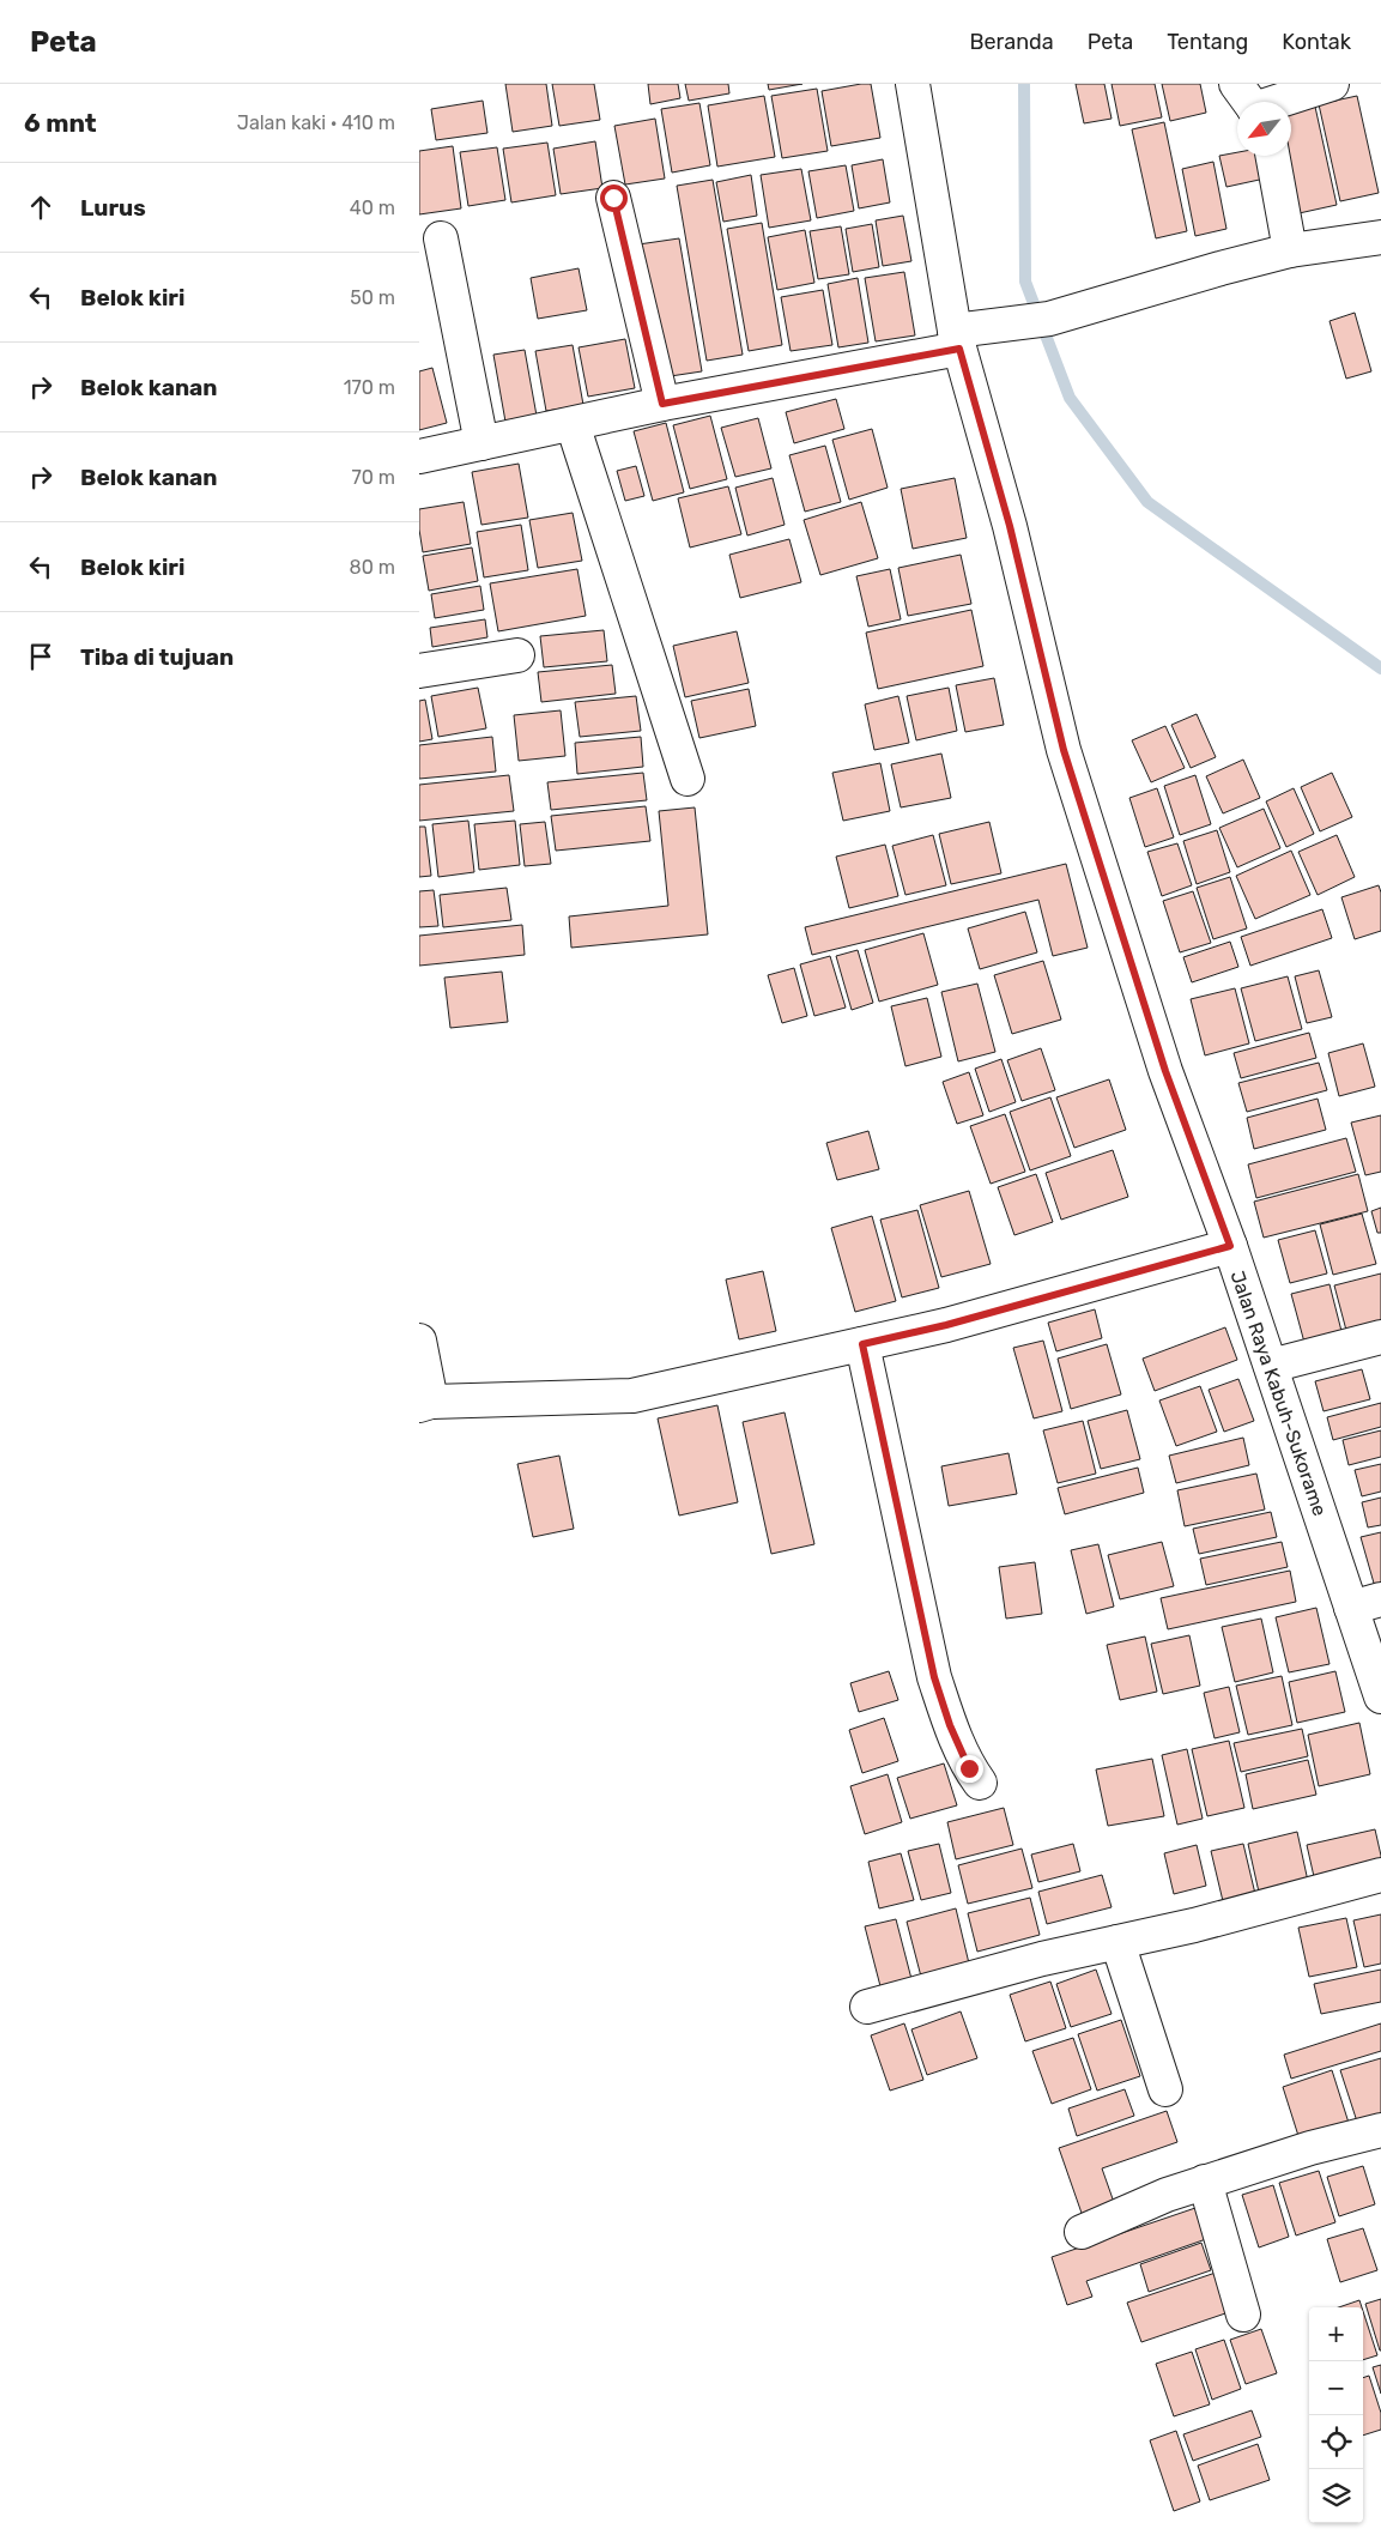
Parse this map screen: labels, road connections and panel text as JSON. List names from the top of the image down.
{
  "streets": {
    "street": ["Jalan Raya Kabuh-Sukorame"]
  },
  "north": "bottom left",
  "page": {
    "header": "Peta",
    "nav": [
      "Beranda",
      "Peta",
      "Tentang",
      "Kontak"
    ],
    "heading": ["6 mnt", "Jalan kaki · 410 m"],
    "list": [
      ["Lurus", "40 m"],
      ["Belok kiri", "50 m"],
      ["Belok kanan", "170 m"],
      ["Belok kanan", "70 m"],
      ["Belok kiri", "80 m"],
      "Tiba di tujuan"
    ],
    "map_buttons": ["+", "−"]
  }
}
